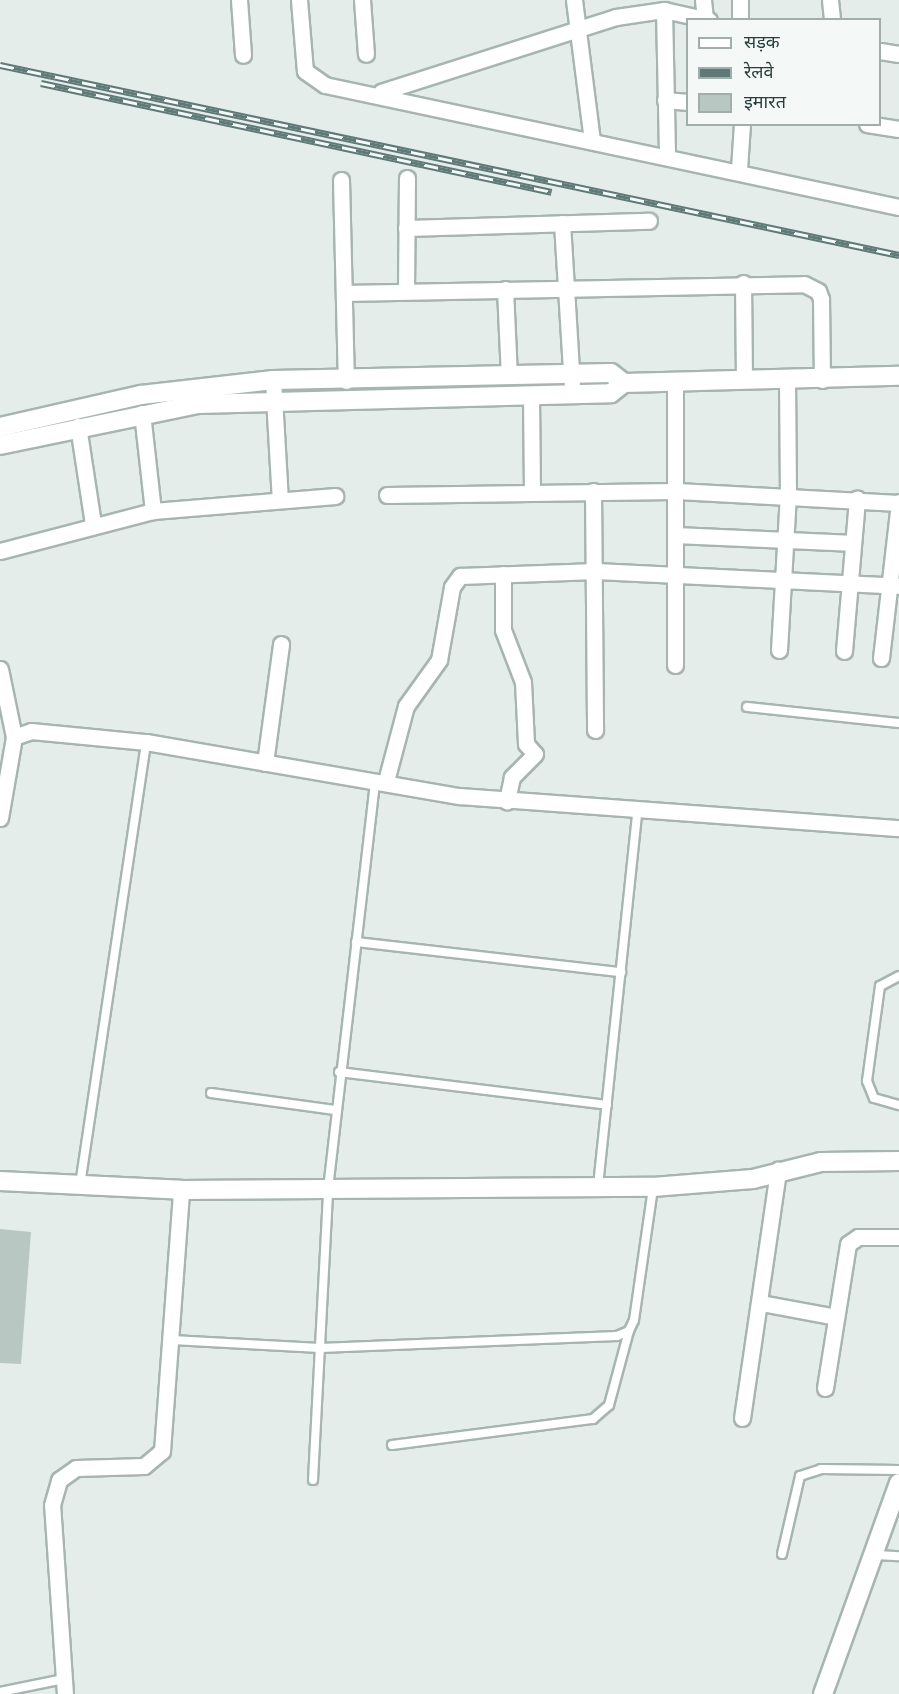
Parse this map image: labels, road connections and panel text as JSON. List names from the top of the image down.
{
  "legend": ["सड़क", "रेलवे", "इमारत"]
}
